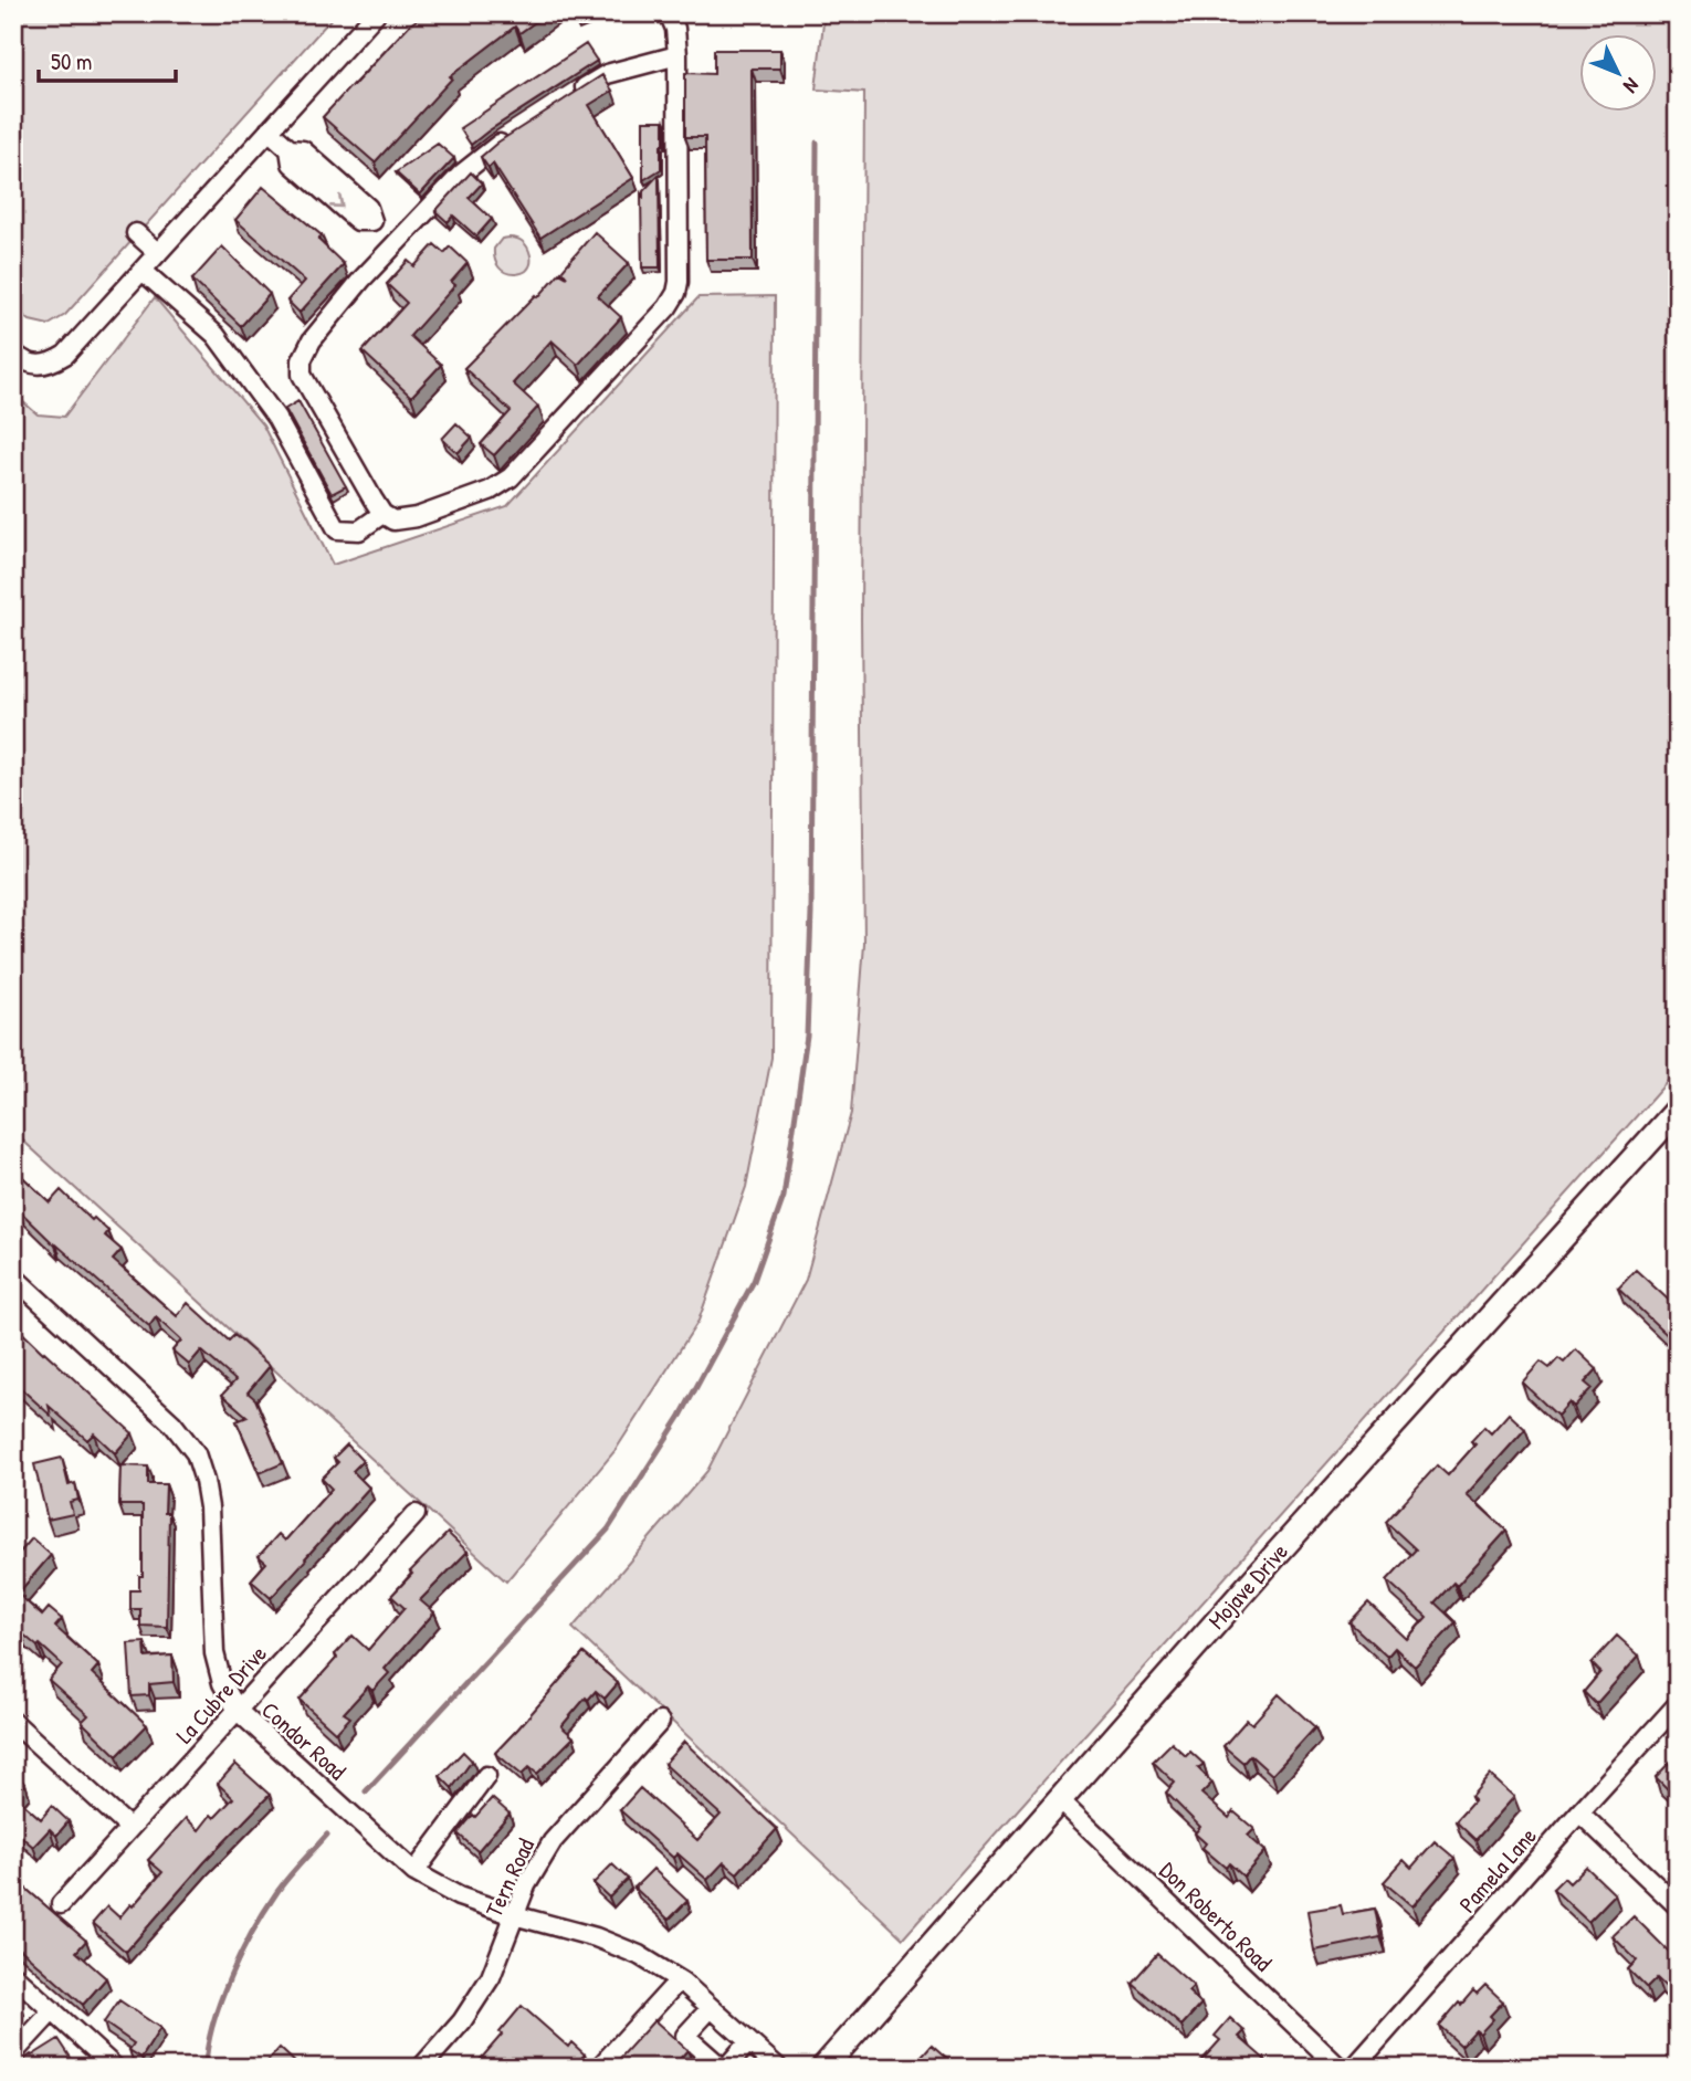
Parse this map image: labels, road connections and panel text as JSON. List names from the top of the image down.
{
  "streets": {
    "main road": ["Mojave Drive"],
    "street": [
      "La Cubre Drive",
      "Condor Road",
      "Pamela Lane",
      "Tern Road",
      "Don Roberto Road"
    ]
  },
  "crossings": [
    ["Mojave Drive", "Don Roberto Road"],
    ["La Cubre Drive", "Condor Road"],
    ["Condor Road", "Tern Road"]
  ],
  "scale_bar": "50 m",
  "north": "bottom right"
}
